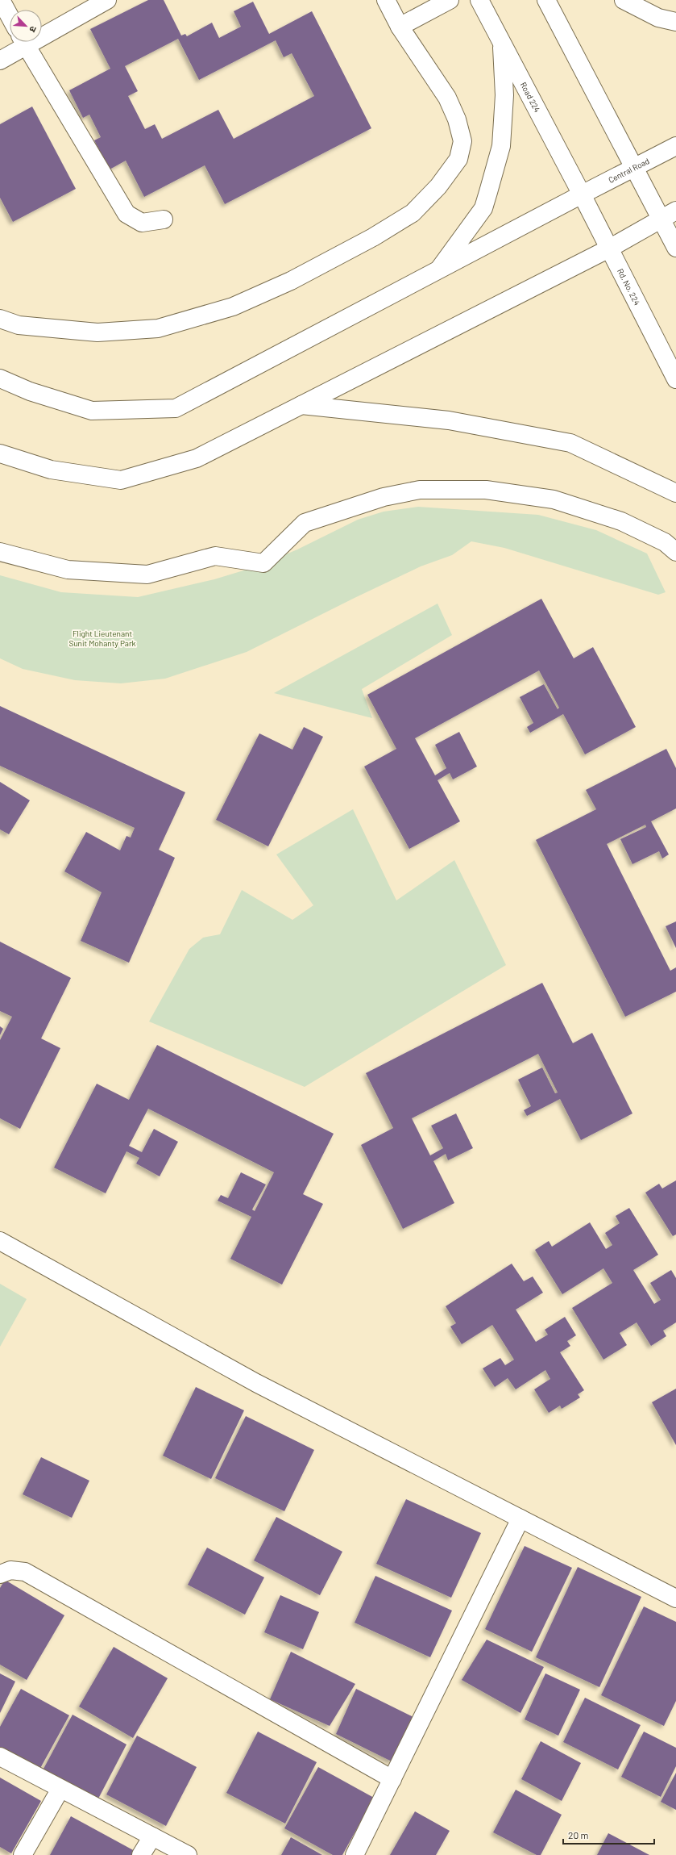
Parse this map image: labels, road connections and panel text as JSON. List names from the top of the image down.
{
  "streets": {
    "street": ["Road 224", "Central Road", "Rd. No. 224"]
  },
  "crossings": [
    ["Road 224", "Central Road"],
    ["Road 224", "Rd. No. 224"],
    ["Central Road", "Rd. No. 224"]
  ],
  "parks": ["Flight Lieutenant Sunit Mohanty Park"],
  "scale_bar": "20 m",
  "north": "bottom right"
}
